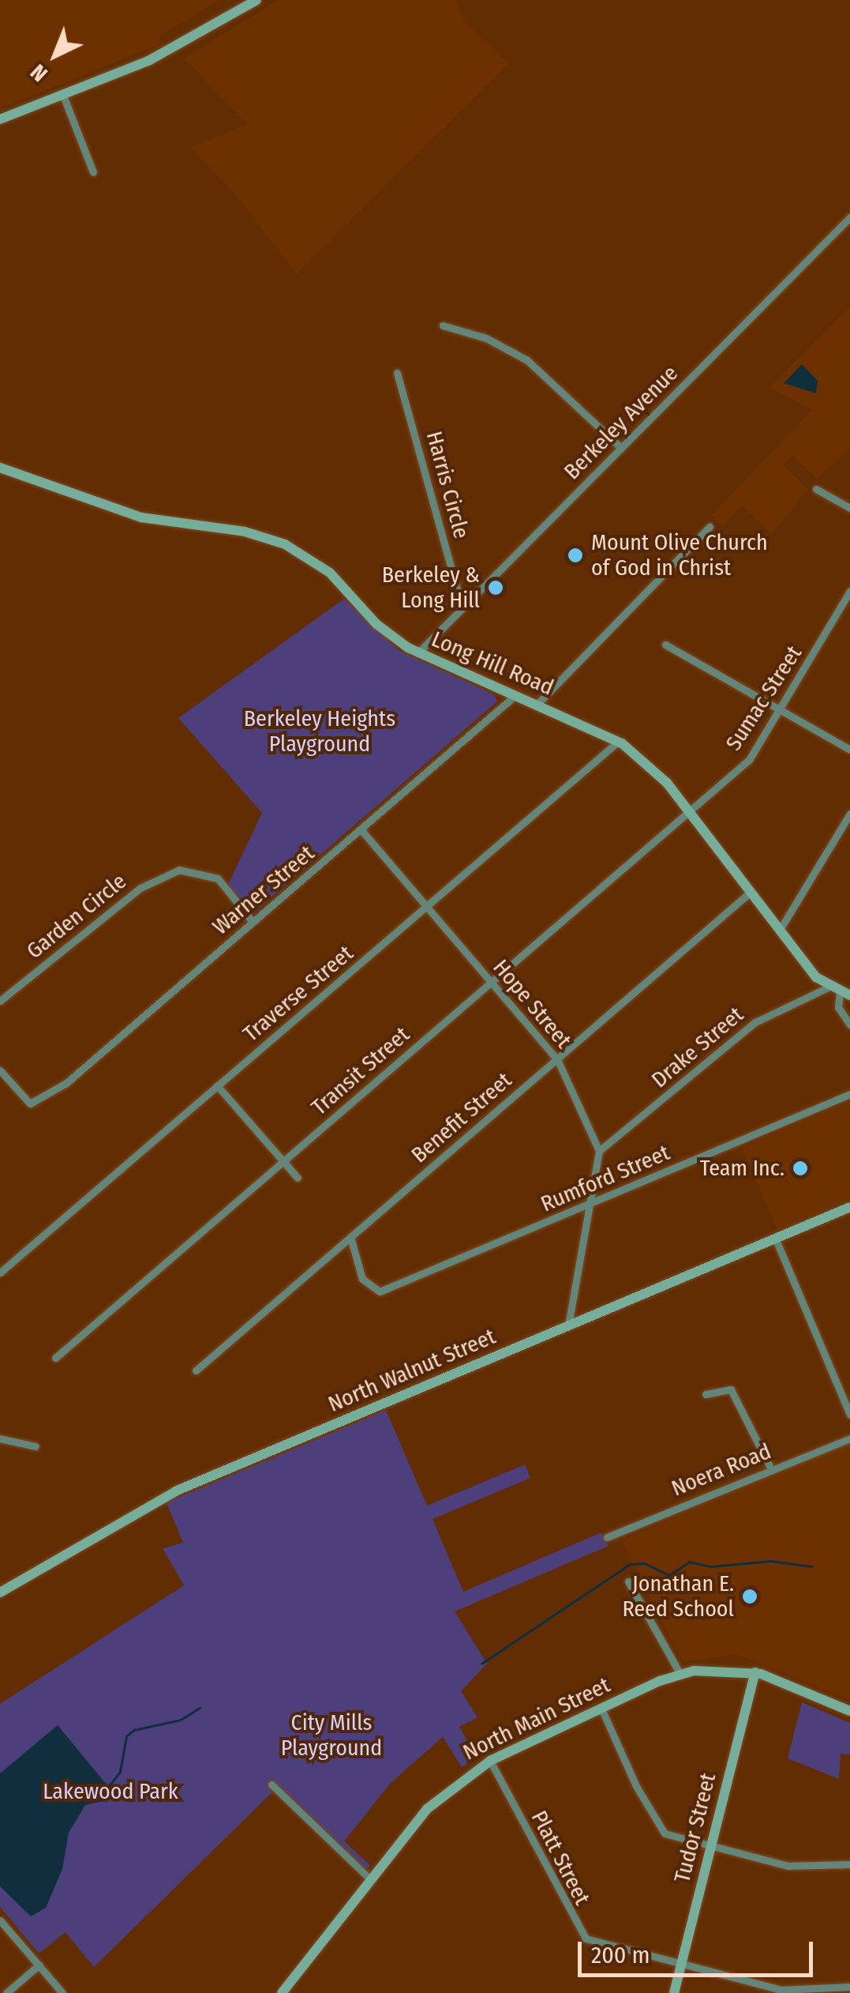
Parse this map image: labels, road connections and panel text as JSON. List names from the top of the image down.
{
  "streets": {
    "main road": [
      "Long Hill Road",
      "North Walnut Street",
      "North Main Street",
      "Tudor Street"
    ],
    "street": [
      "Berkeley Avenue",
      "Harris Circle",
      "Sumac Street",
      "Warner Street",
      "Garden Circle",
      "Traverse Street",
      "Hope Street",
      "Drake Street",
      "Transit Street",
      "Benefit Street",
      "Rumford Street",
      "Noera Road",
      "Platt Street"
    ]
  },
  "crossings": [
    ["Berkeley Avenue", "Harris Circle"],
    ["Berkeley Avenue", "Long Hill Road"],
    ["Long Hill Road", "Sumac Street"],
    ["Long Hill Road", "Warner Street"],
    ["Long Hill Road", "Traverse Street"],
    ["Long Hill Road", "Drake Street"],
    ["Long Hill Road", "Transit Street"],
    ["Long Hill Road", "Benefit Street"],
    ["Sumac Street", "Transit Street"],
    ["Warner Street", "Garden Circle"],
    ["Warner Street", "Hope Street"],
    ["Traverse Street", "Hope Street"],
    ["Hope Street", "Drake Street"],
    ["Hope Street", "Transit Street"],
    ["Hope Street", "Benefit Street"],
    ["Benefit Street", "Rumford Street"],
    ["North Main Street", "Tudor Street"],
    ["North Main Street", "Platt Street"],
    ["Tudor Street", "Platt Street"]
  ],
  "parks": ["Berkeley Heights Playground", "City Mills Playground", "Lakewood Park"],
  "places": [
    "Mount Olive Church of God in Christ",
    "Berkeley & Long Hill",
    "Team Inc.",
    "Jonathan E. Reed School"
  ],
  "scale_bar": "200 m",
  "north": "bottom left"
}
